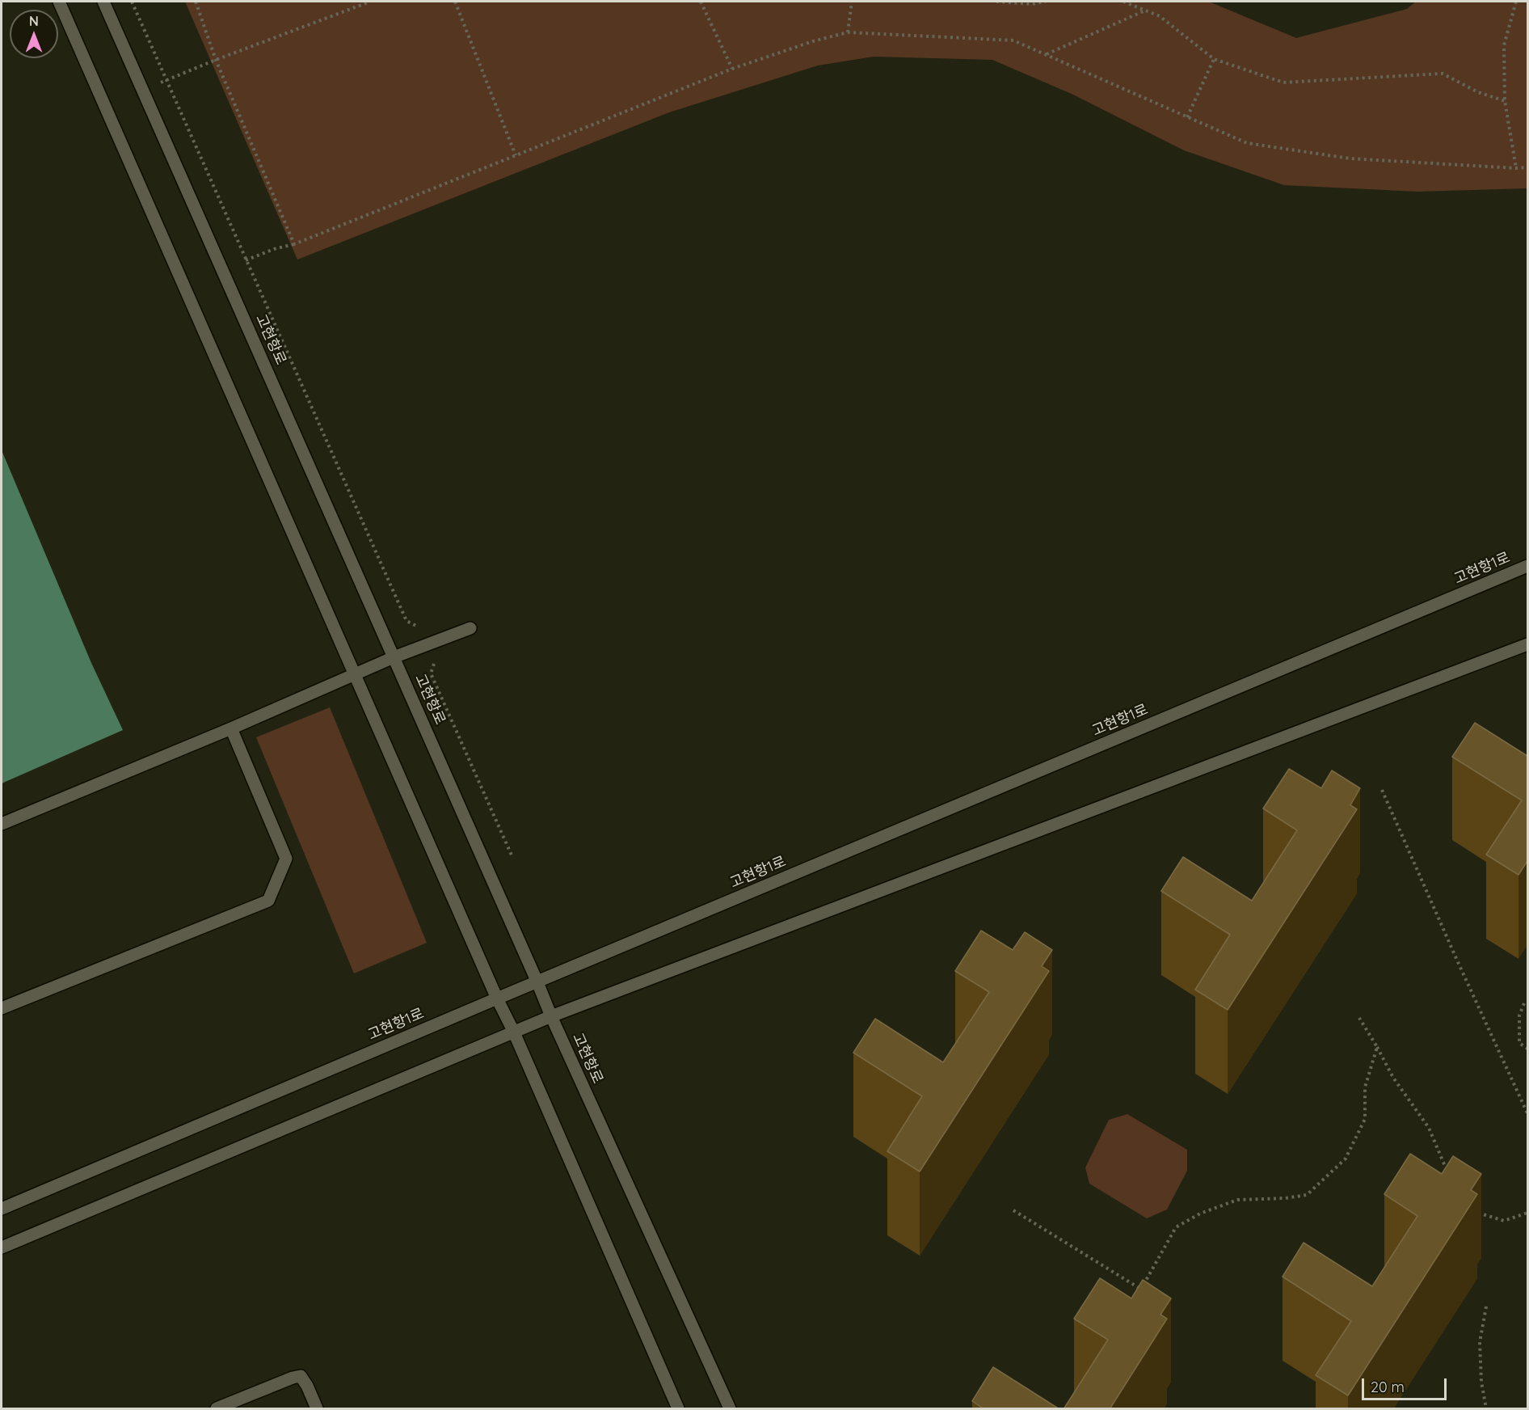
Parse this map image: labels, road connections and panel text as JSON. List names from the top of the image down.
{
  "streets": {
    "street": ["고현항로", "고현항1로"]
  },
  "crossings": [
    ["고현항로", "고현항1로"]
  ],
  "scale_bar": "20 m",
  "north": "top"
}
